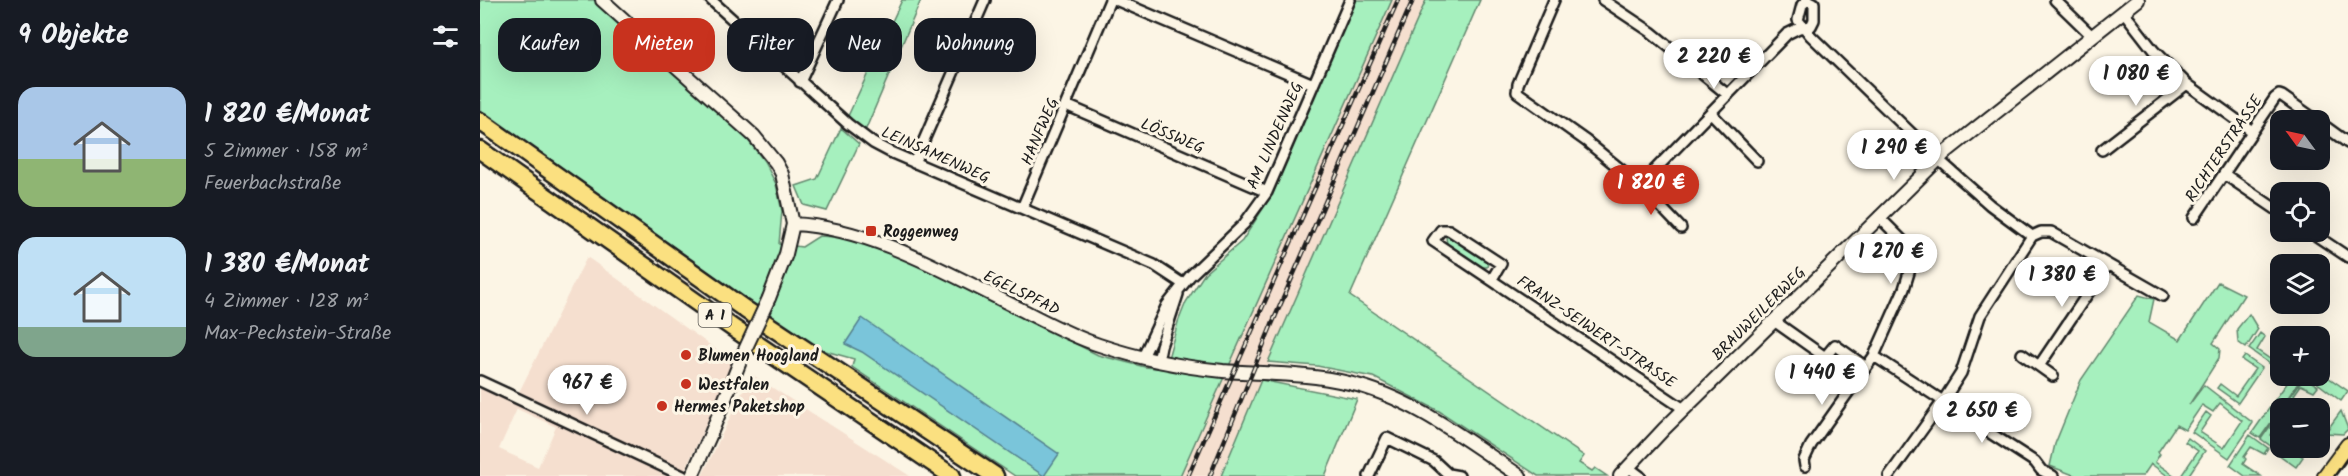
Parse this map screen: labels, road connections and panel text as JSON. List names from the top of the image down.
{
  "streets": {
    "highway": ["A 1"],
    "street": [
      "HANFWEG",
      "LÖSSWEG",
      "AM LINDENWEG",
      "RICHTERSTRASSE",
      "LEINSAMENWEG",
      "EGELSPFAD",
      "BRAUWEILERWEG",
      "FRANZ-SEIWERT-STRASSE"
    ]
  },
  "crossings": [
    ["HANFWEG", "LÖSSWEG"],
    ["HANFWEG", "LEINSAMENWEG"],
    ["LÖSSWEG", "AM LINDENWEG"],
    ["AM LINDENWEG", "LEINSAMENWEG"],
    ["AM LINDENWEG", "EGELSPFAD"],
    ["BRAUWEILERWEG", "FRANZ-SEIWERT-STRASSE"]
  ],
  "places": {
    "transit": ["Roggenweg"],
    "other": ["Blumen Hoogland", "Westfalen", "Hermes Paketshop"]
  },
  "north": "top left",
  "page": {
    "heading": "9 Objekte",
    "chip": [
      "Kaufen",
      "Mieten",
      "Filter",
      "Neu",
      "Wohnung"
    ],
    "price": [
      "2 220 €",
      "1 080 €",
      "1 290 €",
      "1 820 €",
      "1 270 €",
      "1 380 €",
      "1 440 €",
      "967 €",
      "2 650 €"
    ],
    "list": [
      {
        "name": "1 820 €/Monat",
        "note": "5 Zimmer · 158 m² · Feuerbachstraße"
      },
      {
        "name": "1 380 €/Monat",
        "note": "4 Zimmer · 128 m² · Max-Pechstein-Straße"
      }
    ],
    "map_buttons": ["+", "−"]
  }
}
